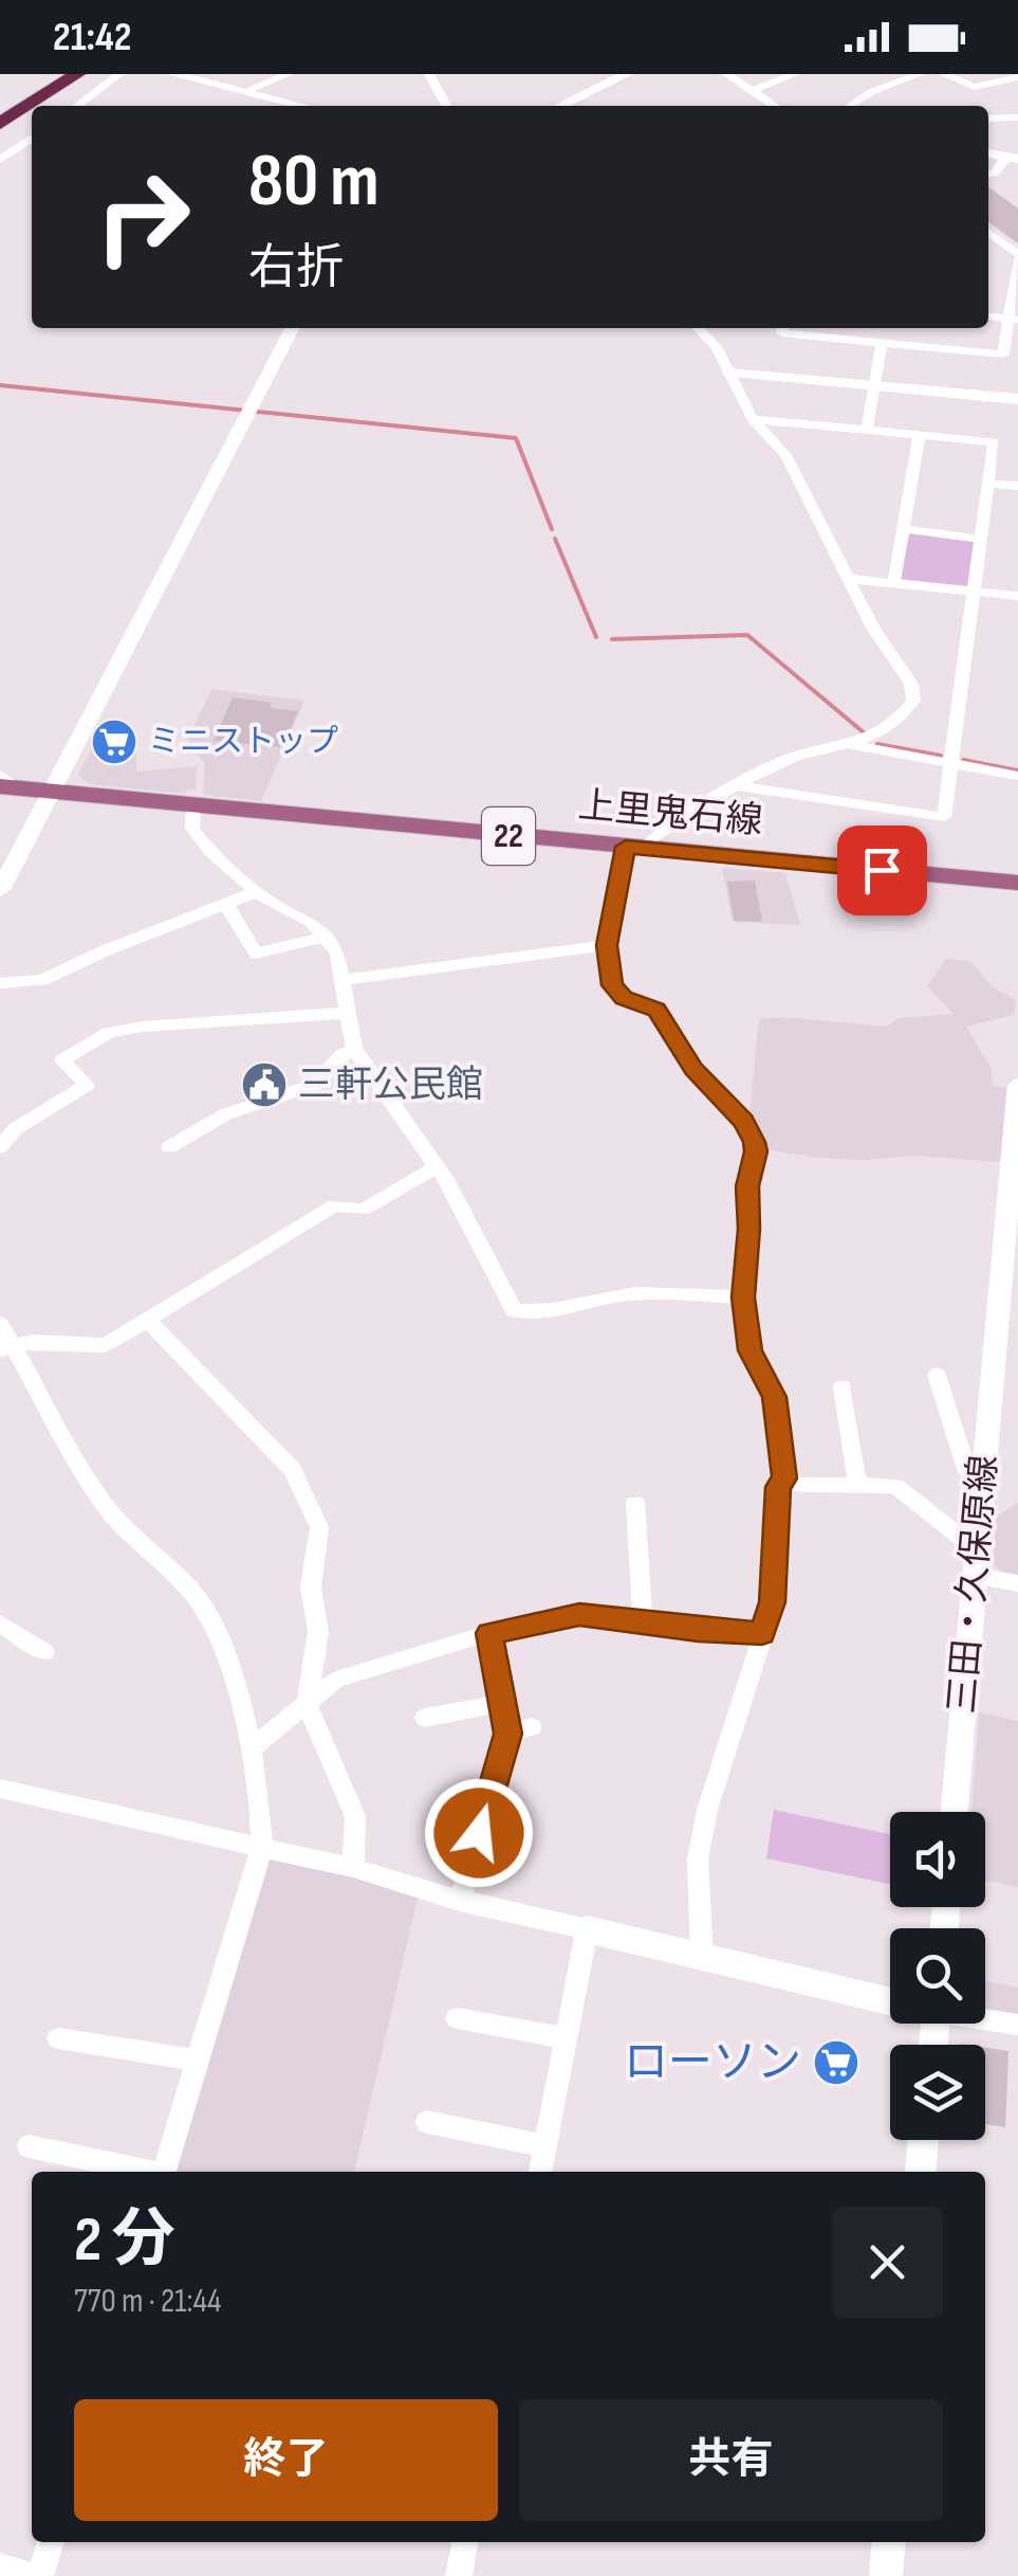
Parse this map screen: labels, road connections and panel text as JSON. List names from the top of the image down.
{
  "streets": {
    "main road": ["上里鬼石線", "22"],
    "street": ["三田・久保原線"]
  },
  "places": {
    "supermarket": ["ミニストップ", "ローソン"],
    "public building": ["三軒公民館"]
  },
  "page": {
    "status": "21:42",
    "turn": ["80 m", "右折"],
    "heading": ["2 分", "770 m · 21:44"],
    "buttons": ["終了", "共有"]
  }
}
